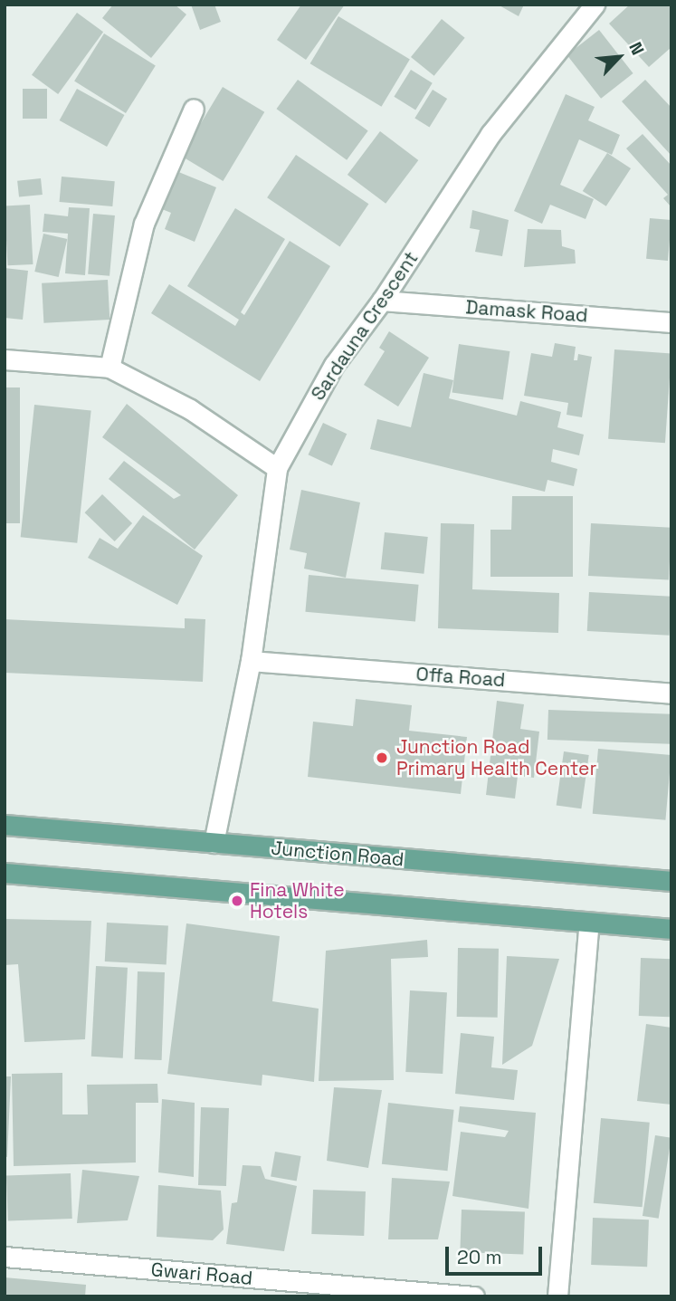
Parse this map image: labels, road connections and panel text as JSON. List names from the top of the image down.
{
  "streets": {
    "main road": ["Junction Road"],
    "street": [
      "Damask Road",
      "Sardauna Crescent",
      "Offa Road",
      "Gwari Road"
    ]
  },
  "crossings": [
    ["Damask Road", "Sardauna Crescent"],
    ["Sardauna Crescent", "Offa Road"],
    ["Sardauna Crescent", "Junction Road"]
  ],
  "places": ["Junction Road Primary Health Center", "Fina White Hotels"],
  "scale_bar": "20 m",
  "north": "top right"
}
